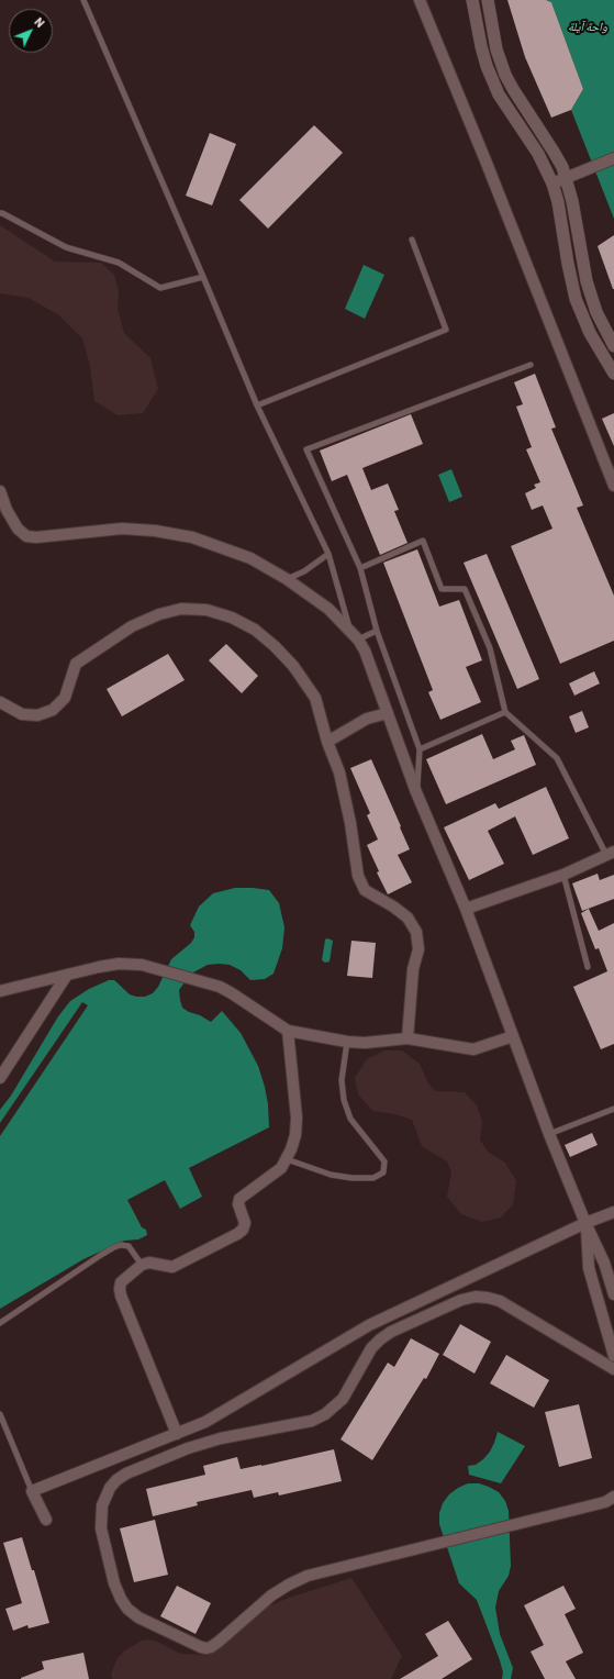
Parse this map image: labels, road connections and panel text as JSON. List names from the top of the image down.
{
  "water": ["واحة آيلة"],
  "north": "top right"
}
